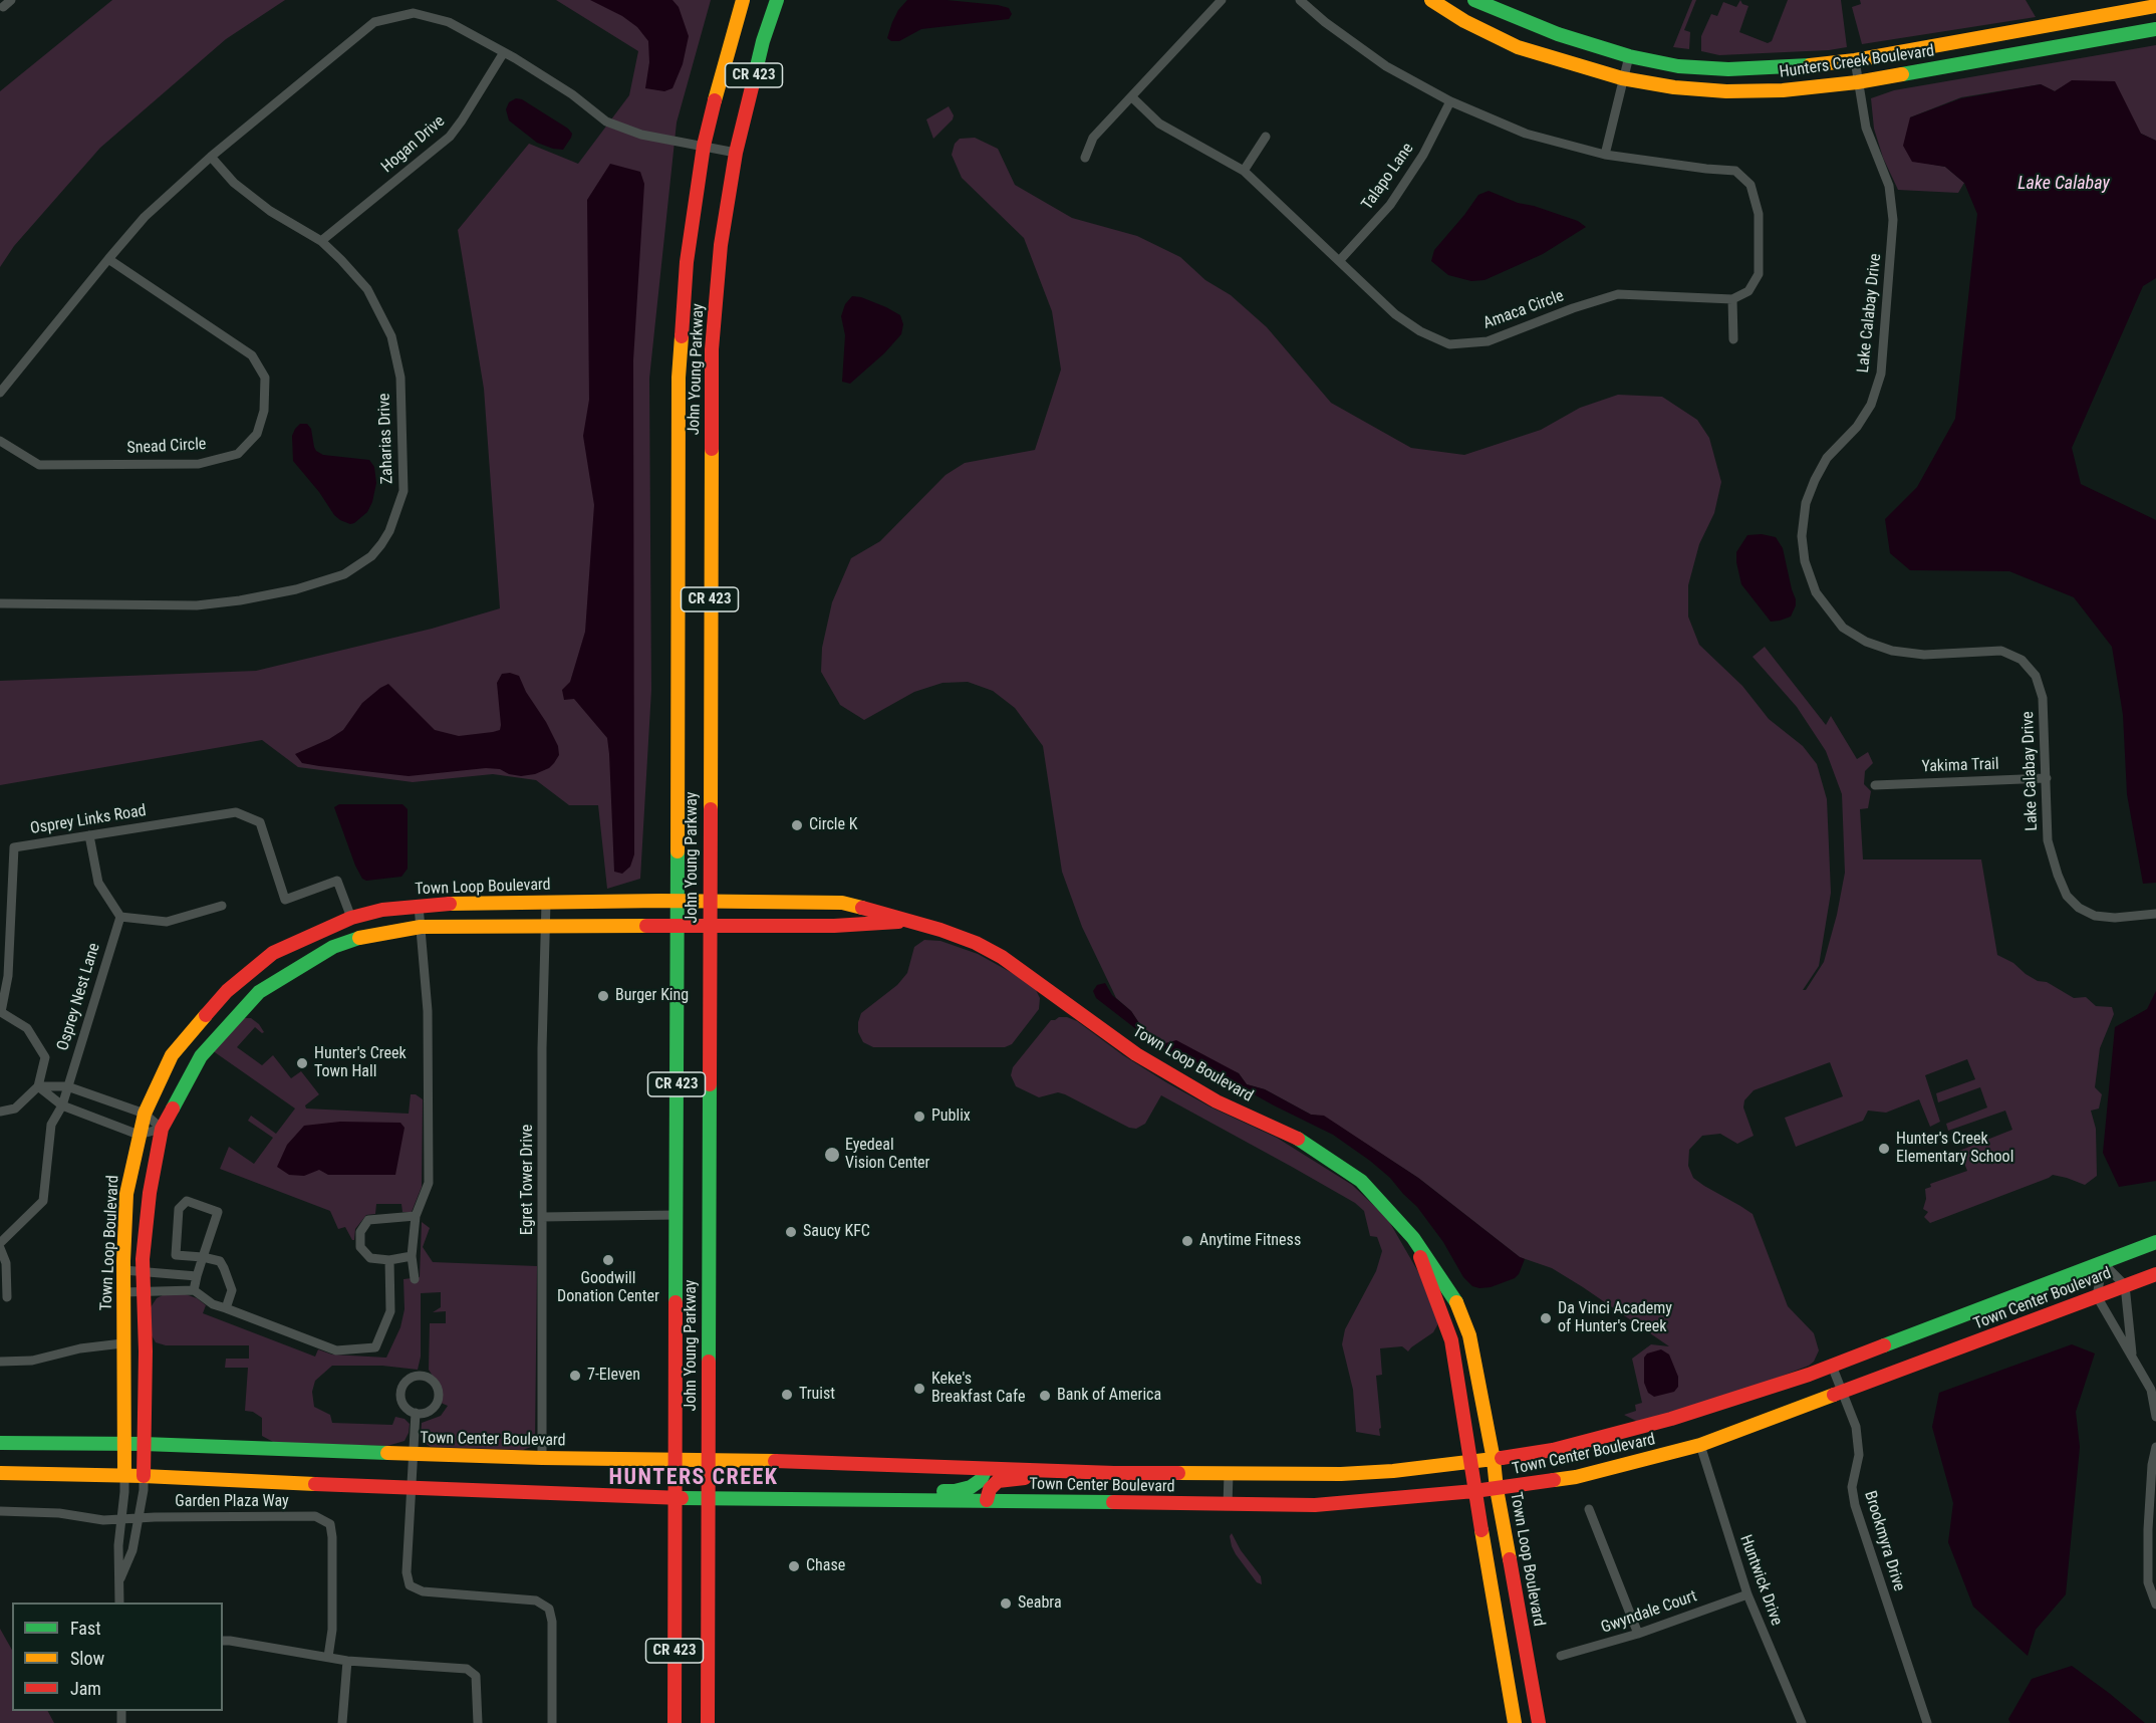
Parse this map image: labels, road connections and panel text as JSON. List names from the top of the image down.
{
  "streets": {
    "main road": [
      "Hunters Creek Boulevard",
      "CR 423",
      "John Young Parkway",
      "Town Loop Boulevard",
      "Town Center Boulevard"
    ],
    "street": [
      "Hogan Drive",
      "Talapo Lane",
      "Amaca Circle",
      "Lake Calabay Drive",
      "Zaharias Drive",
      "Snead Circle",
      "Yakima Trail",
      "Osprey Links Road",
      "Osprey Nest Lane",
      "Egret Tower Drive",
      "Garden Plaza Way",
      "Brookmyra Drive",
      "Huntwick Drive",
      "Gwyndale Court"
    ]
  },
  "crossings": [
    ["Hunters Creek Boulevard", "Lake Calabay Drive"],
    ["Hogan Drive", "Zaharias Drive"],
    ["Talapo Lane", "Amaca Circle"],
    ["Lake Calabay Drive", "Yakima Trail"],
    ["John Young Parkway", "Town Loop Boulevard"],
    ["John Young Parkway", "Town Center Boulevard"],
    ["Osprey Links Road", "Town Loop Boulevard"],
    ["Town Loop Boulevard", "Egret Tower Drive"],
    ["Town Loop Boulevard", "Town Center Boulevard"],
    ["Egret Tower Drive", "Town Center Boulevard"],
    ["Town Center Boulevard", "Brookmyra Drive"],
    ["Town Center Boulevard", "Huntwick Drive"],
    ["Huntwick Drive", "Gwyndale Court"]
  ],
  "districts": ["HUNTERS CREEK"],
  "water": ["Lake Calabay"],
  "places": [
    "Circle K",
    "Burger King",
    "Hunter's Creek Town Hall",
    "Publix",
    "Hunter's Creek Elementary School",
    "Eyedeal Vision Center",
    "Saucy KFC",
    "Anytime Fitness",
    "Goodwill Donation Center",
    "Da Vinci Academy of Hunter's Creek",
    "7-Eleven",
    "Keke's Breakfast Cafe",
    "Truist",
    "Bank of America",
    "Chase",
    "Seabra"
  ],
  "legend": ["Fast", "Slow", "Jam"]
}
